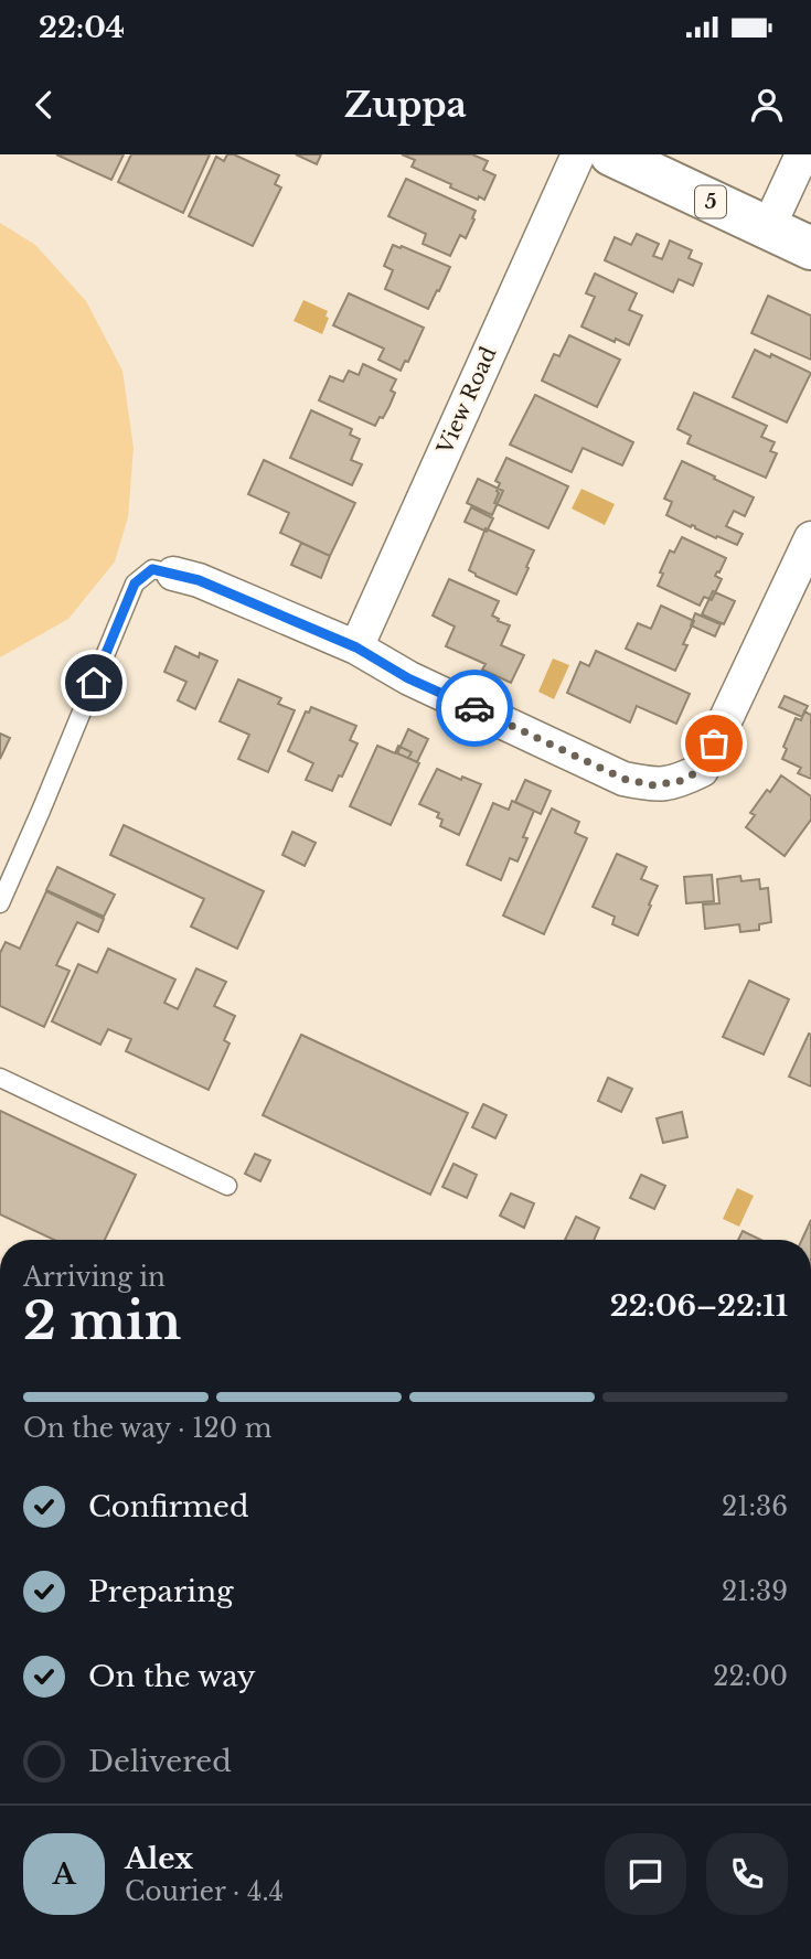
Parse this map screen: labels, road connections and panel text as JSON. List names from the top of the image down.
{
  "streets": {
    "highway": ["5"],
    "street": ["View Road"]
  },
  "page": {
    "status": "22:04",
    "header": "Zuppa",
    "heading": ["2 min", "Arriving in", "22:06–22:11"],
    "panel": ["Alex", "Courier · 4.4"],
    "bar": "On the way · 120 m",
    "list": [
      ["Confirmed", "21:36"],
      ["Preparing", "21:39"],
      ["On the way", "22:00"],
      "Delivered"
    ],
    "round": "A"
  }
}
